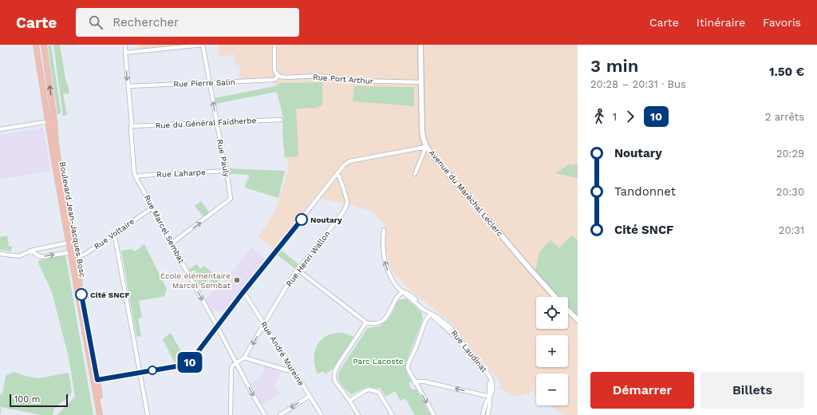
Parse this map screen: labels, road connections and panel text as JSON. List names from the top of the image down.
{
  "streets": {
    "main road": ["Boulevard Jean-Jacques Bosc"],
    "street": [
      "Rue Port Arthur",
      "Rue Pierre Salin",
      "Rue du Général Faidherbe",
      "Rue Pauly",
      "Rue Laharpe",
      "Avenue du Maréchal Leclerc",
      "Rue Marcel Sembat",
      "Rue Voltaire",
      "Rue Henri Wallon",
      "Rue Laudinat",
      "Rue André Mureine"
    ]
  },
  "crossings": [
    ["Rue Port Arthur", "Rue Pierre Salin"],
    ["Rue Port Arthur", "Avenue du Maréchal Leclerc"],
    ["Rue Pierre Salin", "Rue Pauly"],
    ["Rue Pierre Salin", "Rue Marcel Sembat"],
    ["Rue du Général Faidherbe", "Rue Pauly"],
    ["Rue du Général Faidherbe", "Rue Marcel Sembat"],
    ["Rue Pauly", "Rue Laharpe"],
    ["Rue Pauly", "Rue Marcel Sembat"],
    ["Rue Laharpe", "Rue Marcel Sembat"],
    ["Boulevard Jean-Jacques Bosc", "Rue Voltaire"],
    ["Rue Marcel Sembat", "Rue Voltaire"],
    ["Rue Henri Wallon", "Rue André Mureine"]
  ],
  "one_way": ["Rue Pauly", "Rue Marcel Sembat"],
  "parks": ["Parc Lacoste"],
  "places": ["Noutary", "École élémentaire Marcel Sembat", "Cité SNCF"],
  "lines": ["bus line 10"],
  "scale_bar": "100 m",
  "page": {
    "header": "Carte",
    "search": "Rechercher",
    "nav": ["Carte", "Itinéraire", "Favoris"],
    "on_map": "10",
    "heading": ["3 min", "20:28 – 20:31 · Bus", "1.50 €"],
    "legs": ["1", "10", "2 arrêts"],
    "list": [
      {
        "name": "Noutary",
        "value": "20:29"
      },
      {
        "name": "Tandonnet",
        "value": "20:30"
      },
      {
        "name": "Cité SNCF",
        "value": "20:31"
      }
    ],
    "map_buttons": ["+", "−"],
    "buttons": ["Démarrer", "Billets"],
    "scale": "100 m"
  }
}
